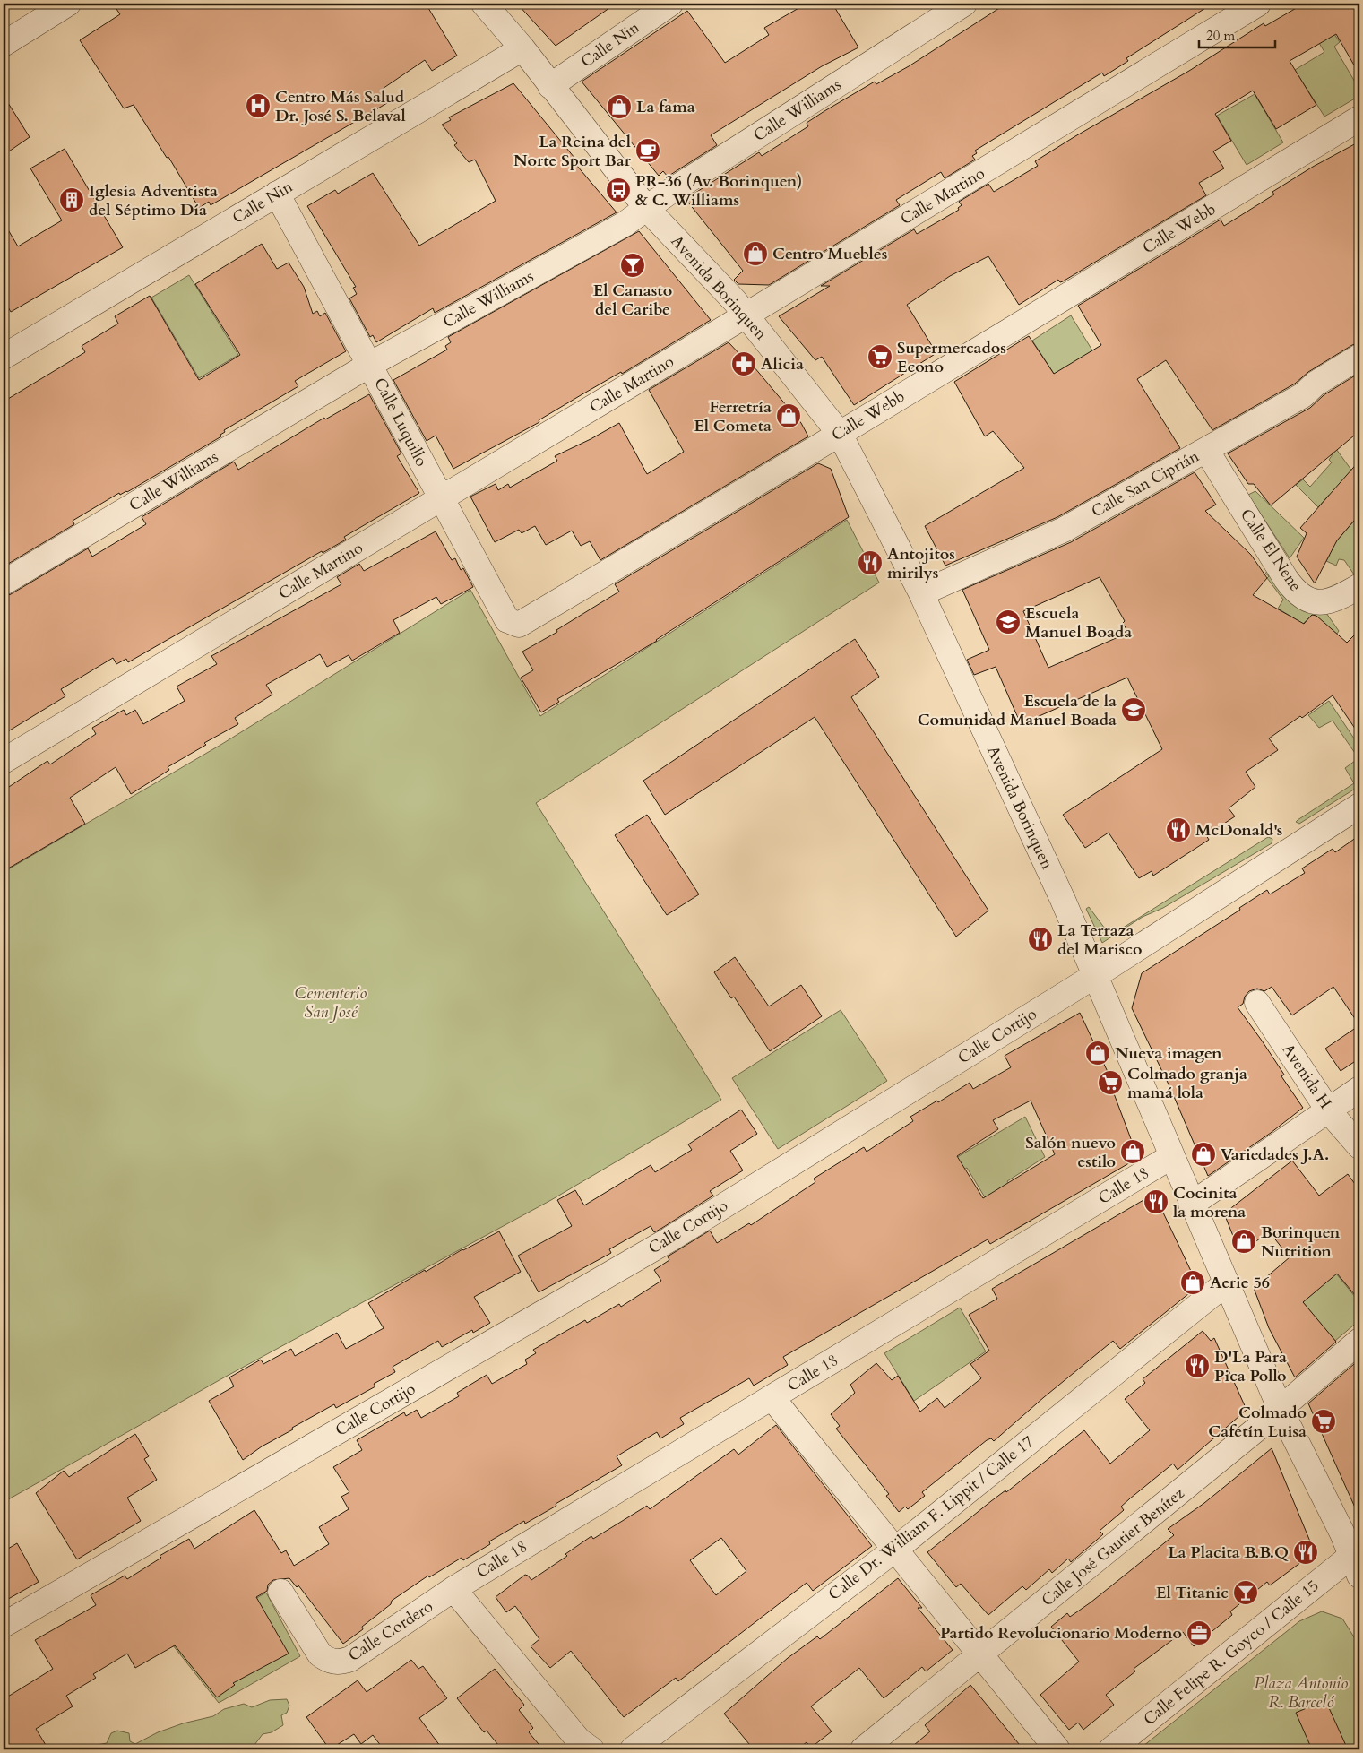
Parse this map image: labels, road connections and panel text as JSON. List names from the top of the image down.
{
  "streets": {
    "street": [
      "Calle Nin",
      "Calle Williams",
      "Calle Martino",
      "Calle Webb",
      "Avenida Borinquen",
      "Calle Luquillo",
      "Calle San Ciprián",
      "Calle El Nene",
      "Calle Cortijo",
      "Avenida H",
      "Calle 18",
      "Calle Dr. William F. Lippit / Calle 17",
      "Calle José Gautier Benítez",
      "Calle Cordero",
      "Calle Felipe R. Goyco / Calle 15"
    ]
  },
  "crossings": [
    ["Calle Nin", "Avenida Borinquen"],
    ["Calle Nin", "Calle Luquillo"],
    ["Calle Williams", "Avenida Borinquen"],
    ["Calle Williams", "Calle Luquillo"],
    ["Calle Martino", "Avenida Borinquen"],
    ["Calle Martino", "Calle Luquillo"],
    ["Calle Webb", "Avenida Borinquen"],
    ["Calle Webb", "Calle Luquillo"],
    ["Avenida Borinquen", "Calle San Ciprián"],
    ["Avenida Borinquen", "Calle Cortijo"],
    ["Avenida Borinquen", "Calle 18"],
    ["Avenida Borinquen", "Calle Dr. William F. Lippit / Calle 17"],
    ["Avenida Borinquen", "Calle José Gautier Benítez"],
    ["Avenida Borinquen", "Calle Felipe R. Goyco / Calle 15"],
    ["Calle San Ciprián", "Calle El Nene"],
    ["Calle 18", "Calle Cordero"]
  ],
  "parks": ["Cementerio San José", "Plaza Antonio R. Barceló"],
  "places": {
    "hospital": ["Centro Más Salud Dr. José S. Belaval"],
    "shop": [
      "La fama",
      "Centro Muebles",
      "Ferretría El Cometa",
      "Nueva imagen",
      "Salón nuevo estilo",
      "Variedades J.A.",
      "Borinquen Nutrition",
      "Aerie 56"
    ],
    "cafe": ["La Reina del Norte Sport Bar"],
    "bus stop": ["PR-36 (Av. Borinquen) & C. Williams"],
    "building": ["Iglesia Adventista del Séptimo Día"],
    "bar": ["El Canasto del Caribe", "El Titanic"],
    "supermarket": ["Supermercados Econo", "Colmado granja mamá lola", "Colmado Cafetín Luisa"],
    "pharmacy": ["Alicia"],
    "restaurant": [
      "Antojitos mirilys",
      "McDonald's",
      "La Terraza del Marisco",
      "Cocinita la morena",
      "D'La Para Pica Pollo",
      "La Placita B.B.Q"
    ],
    "school or university": ["Escuela Manuel Boada", "Escuela de la Comunidad Manuel Boada"],
    "office": ["Partido Revolucionario Moderno"]
  },
  "scale_bar": "20 m"
}
